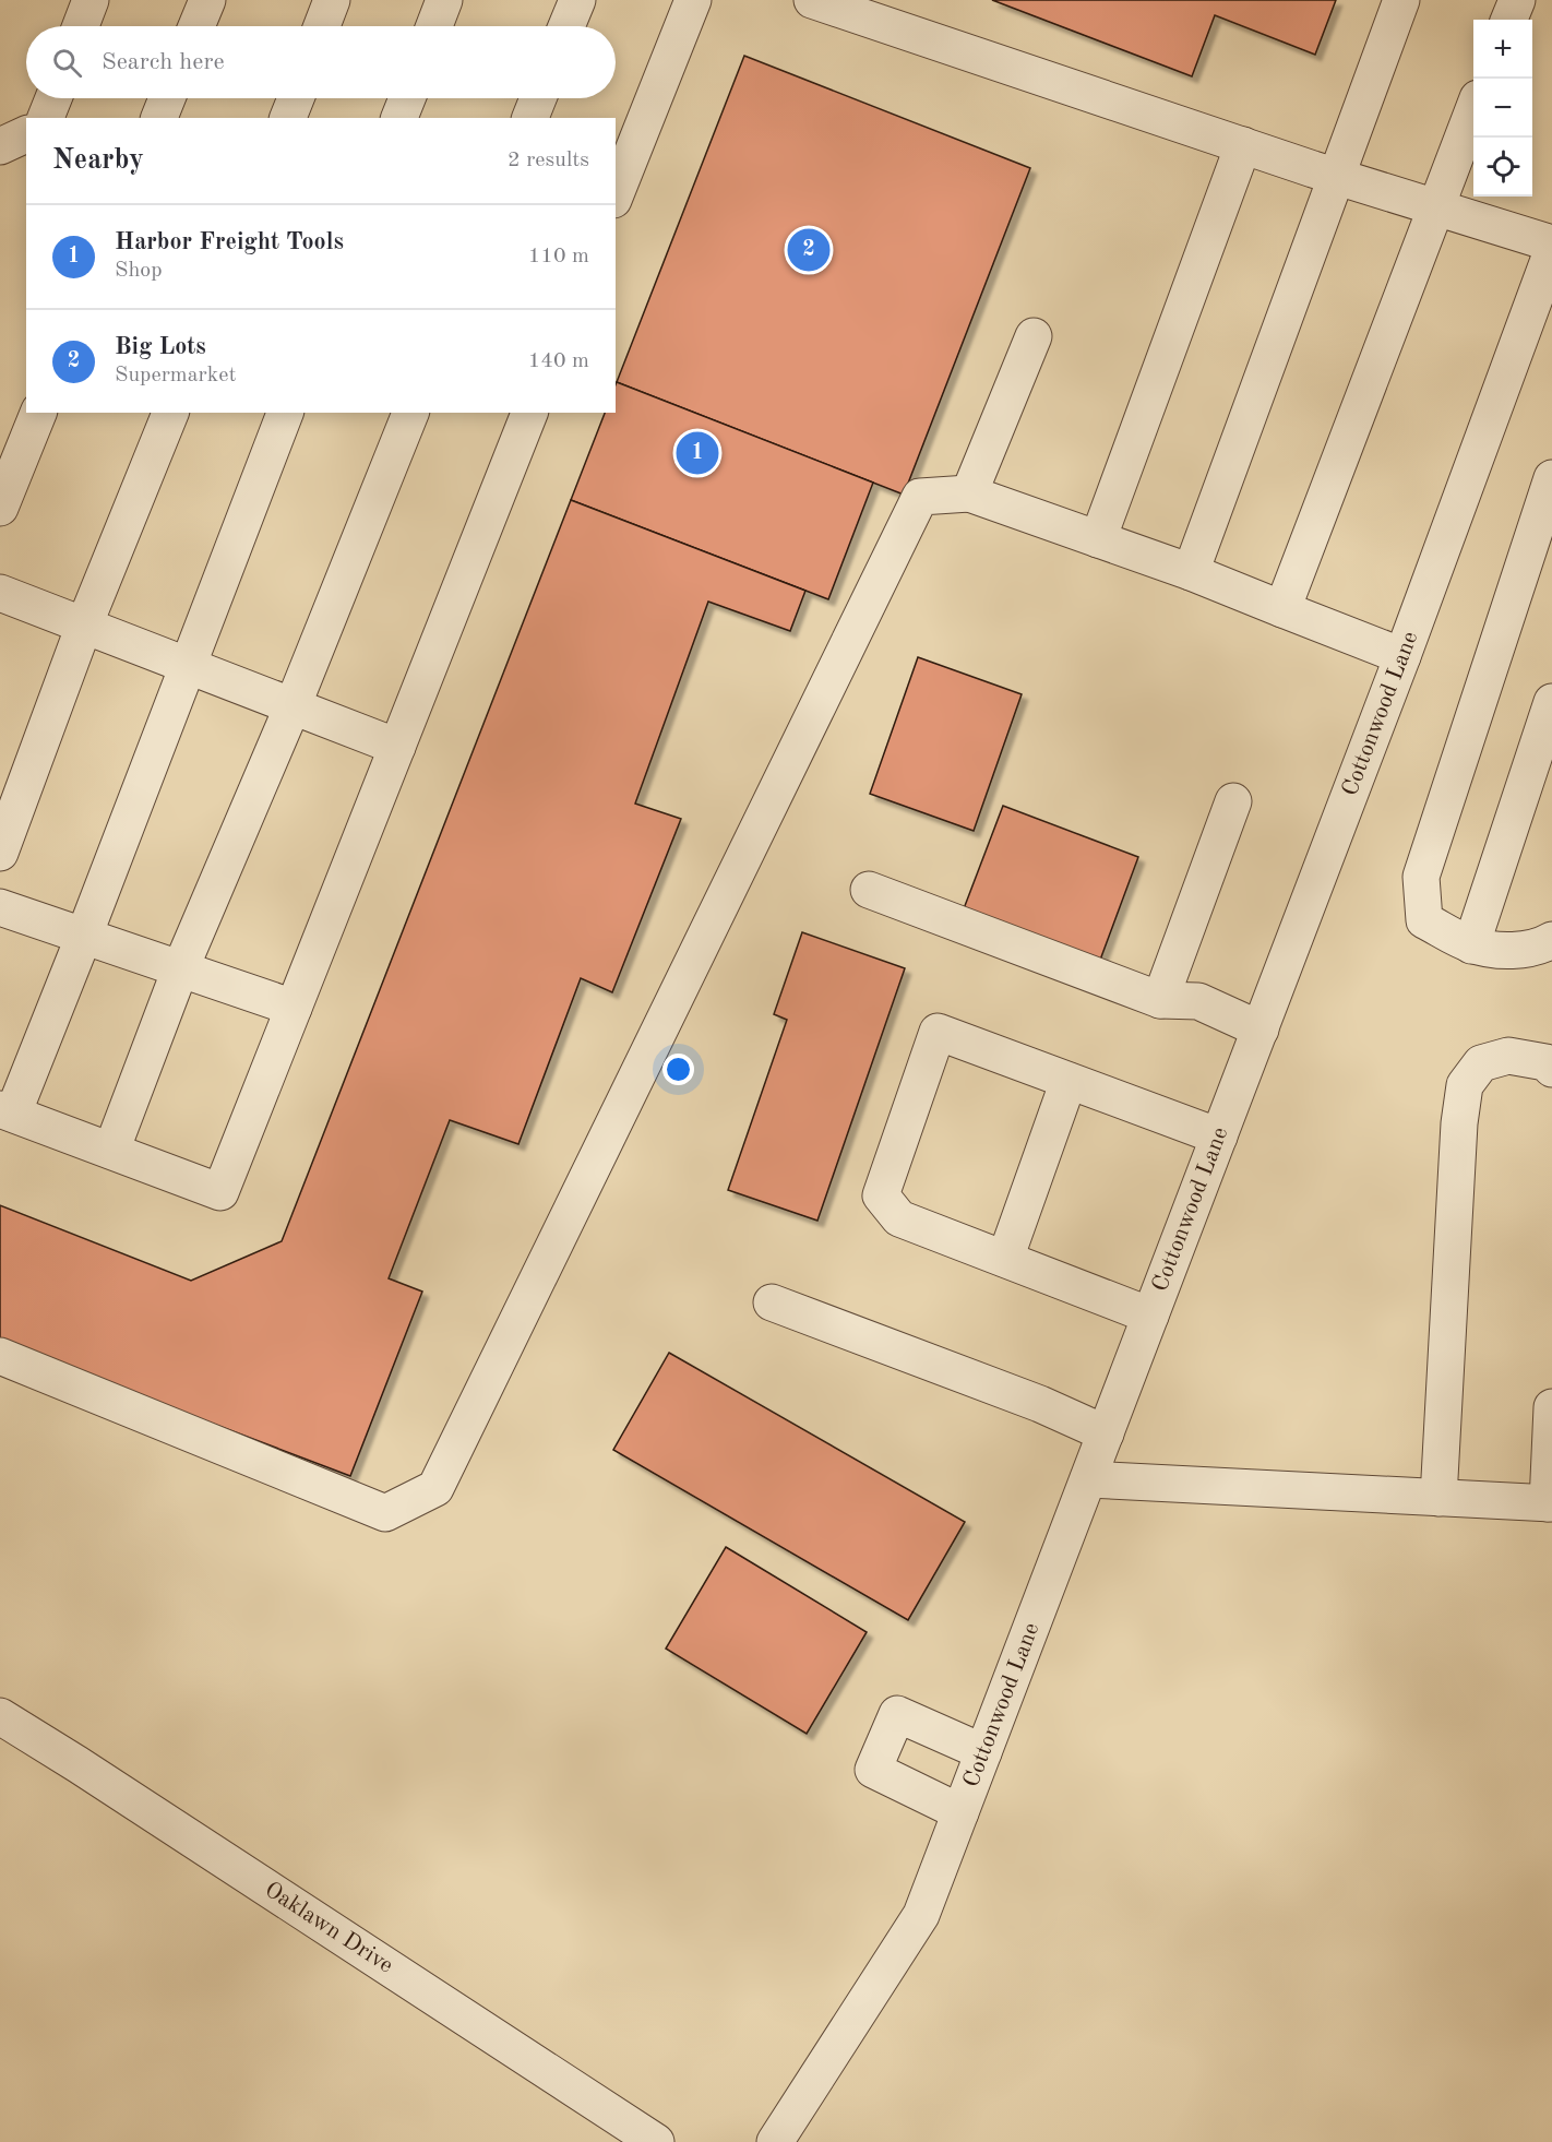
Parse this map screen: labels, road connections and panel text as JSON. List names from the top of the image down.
{
  "streets": {
    "street": ["Cottonwood Lane", "Oaklawn Drive"]
  },
  "page": {
    "map_buttons": ["+", "−"],
    "search": "Search here",
    "heading": ["Nearby", "2 results"],
    "list": [
      {
        "mark": "1",
        "name": "Harbor Freight Tools",
        "note": "Shop",
        "value": "110 m"
      },
      {
        "mark": "2",
        "name": "Big Lots",
        "note": "Supermarket",
        "value": "140 m"
      }
    ],
    "pins": ["2", "1"]
  }
}
